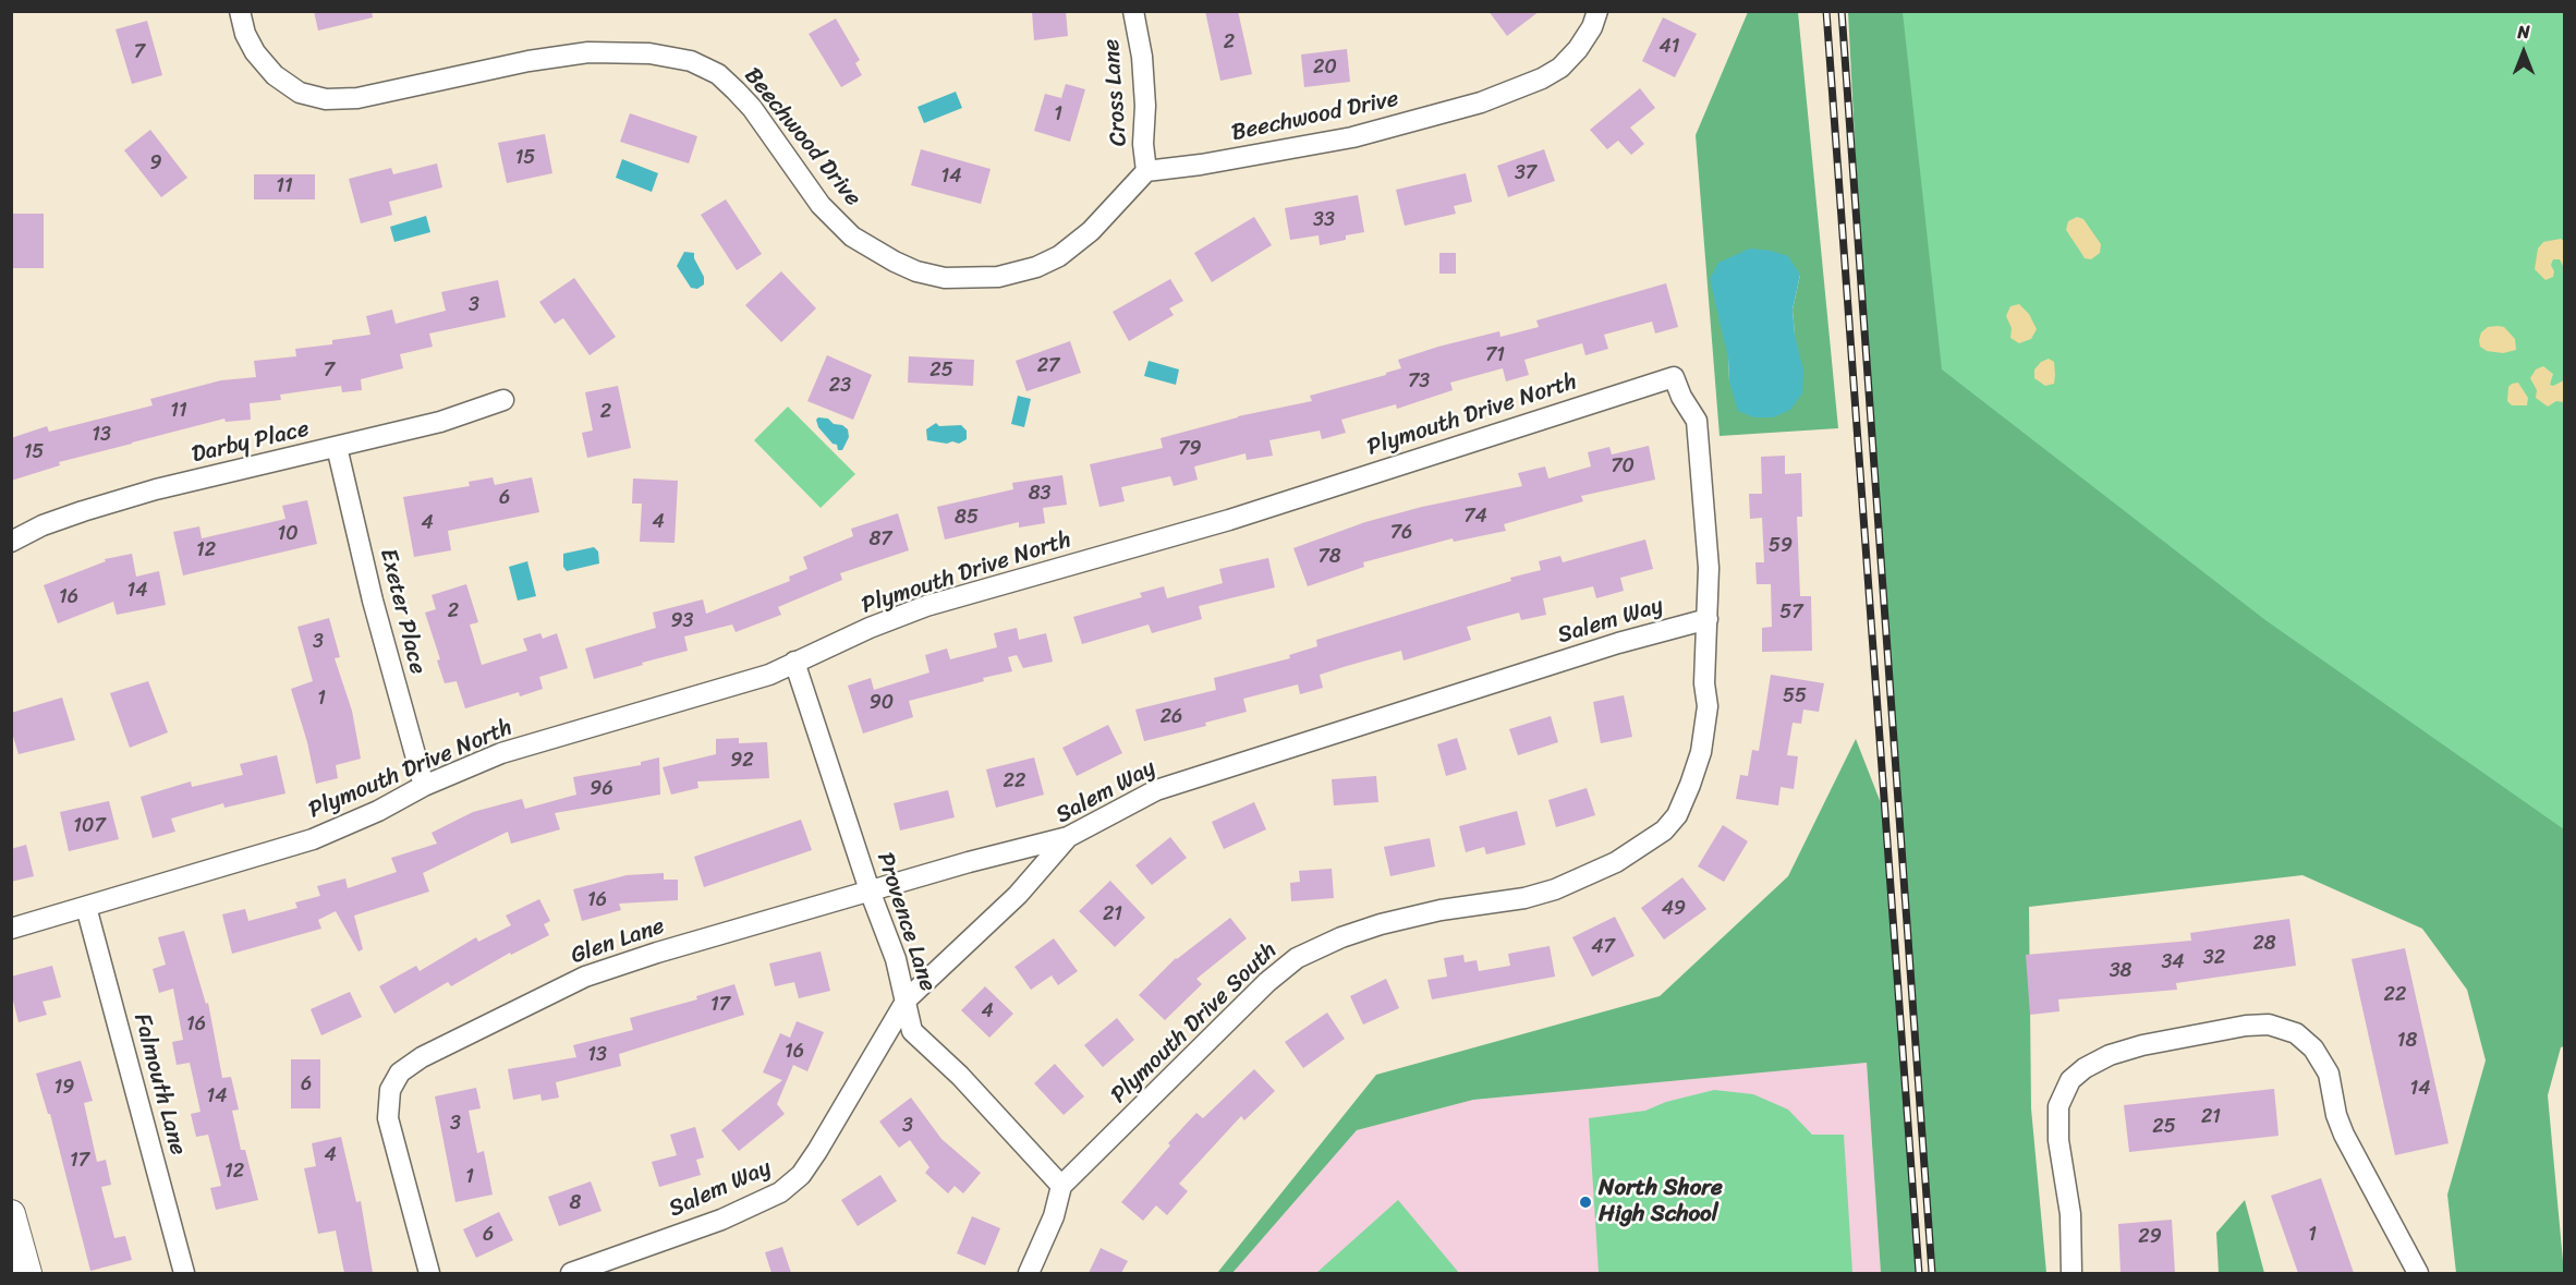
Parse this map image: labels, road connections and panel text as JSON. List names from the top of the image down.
{
  "streets": {
    "street": [
      "Cross Lane",
      "Beechwood Drive",
      "Plymouth Drive North",
      "Darby Place",
      "Exeter Place",
      "Salem Way",
      "Provence Lane",
      "Glen Lane",
      "Plymouth Drive South",
      "Falmouth Lane"
    ]
  },
  "crossings": [
    ["Cross Lane", "Beechwood Drive"],
    ["Plymouth Drive North", "Exeter Place"],
    ["Plymouth Drive North", "Salem Way"],
    ["Plymouth Drive North", "Provence Lane"],
    ["Plymouth Drive North", "Plymouth Drive South"],
    ["Plymouth Drive North", "Falmouth Lane"],
    ["Darby Place", "Exeter Place"],
    ["Salem Way", "Provence Lane"],
    ["Salem Way", "Glen Lane"],
    ["Salem Way", "Plymouth Drive South"],
    ["Provence Lane", "Glen Lane"],
    ["Provence Lane", "Plymouth Drive South"]
  ],
  "places": ["North Shore High School"],
  "house_numbers": [
    "2",
    "41",
    "7",
    "20",
    "1",
    "15",
    "9",
    "37",
    "14",
    "11",
    "33",
    "3",
    "71",
    "27",
    "7",
    "25",
    "73",
    "23",
    "11",
    "2",
    "13",
    "79",
    "15",
    "70",
    "83",
    "6",
    "74",
    "85",
    "4",
    "4",
    "76",
    "10",
    "87",
    "59",
    "12",
    "78",
    "14",
    "16",
    "2",
    "57",
    "93",
    "3",
    "55",
    "1",
    "90",
    "26",
    "92",
    "22",
    "96",
    "107",
    "16",
    "49",
    "21",
    "28",
    "47",
    "32",
    "34",
    "38",
    "22",
    "17",
    "4",
    "16",
    "18",
    "16",
    "13",
    "6",
    "19",
    "14",
    "14",
    "21",
    "3",
    "3",
    "25",
    "4",
    "17",
    "12",
    "1",
    "8",
    "6",
    "1",
    "29"
  ],
  "north": "top"
}
